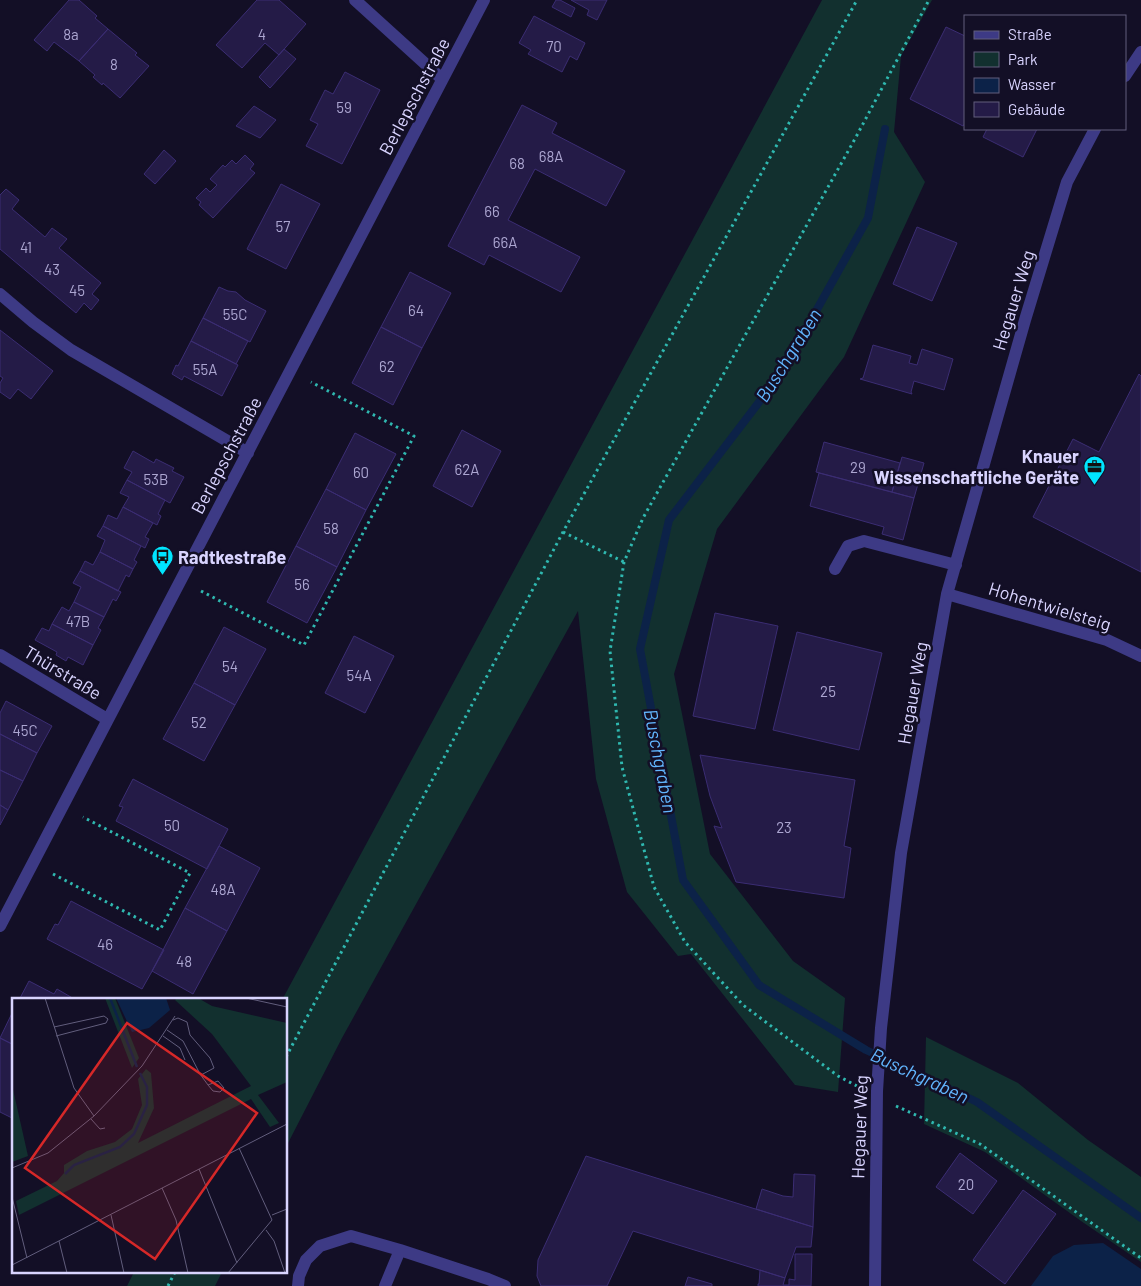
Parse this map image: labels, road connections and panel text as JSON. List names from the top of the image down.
{
  "streets": {
    "street": [
      "Berlepschstraße",
      "Hegauer Weg",
      "Hohentwielsteig",
      "Thürstraße"
    ]
  },
  "crossings": [
    ["Berlepschstraße", "Thürstraße"],
    ["Hegauer Weg", "Hohentwielsteig"]
  ],
  "water": ["Buschgraben"],
  "places": {
    "office": ["Knauer Wissenschaftliche Geräte"],
    "bus stop": ["Radtkestraße"]
  },
  "house_numbers": [
    "8a",
    "4",
    "70",
    "8",
    "59",
    "68A",
    "68",
    "66",
    "57",
    "66A",
    "41",
    "43",
    "45",
    "64",
    "55C",
    "62",
    "55A",
    "29",
    "62A",
    "60",
    "53B",
    "58",
    "56",
    "47B",
    "54",
    "54A",
    "25",
    "52",
    "45C",
    "50",
    "23",
    "48A",
    "46",
    "48",
    "20"
  ],
  "legend": [
    "Straße",
    "Park",
    "Wasser",
    "Gebäude"
  ]
}
